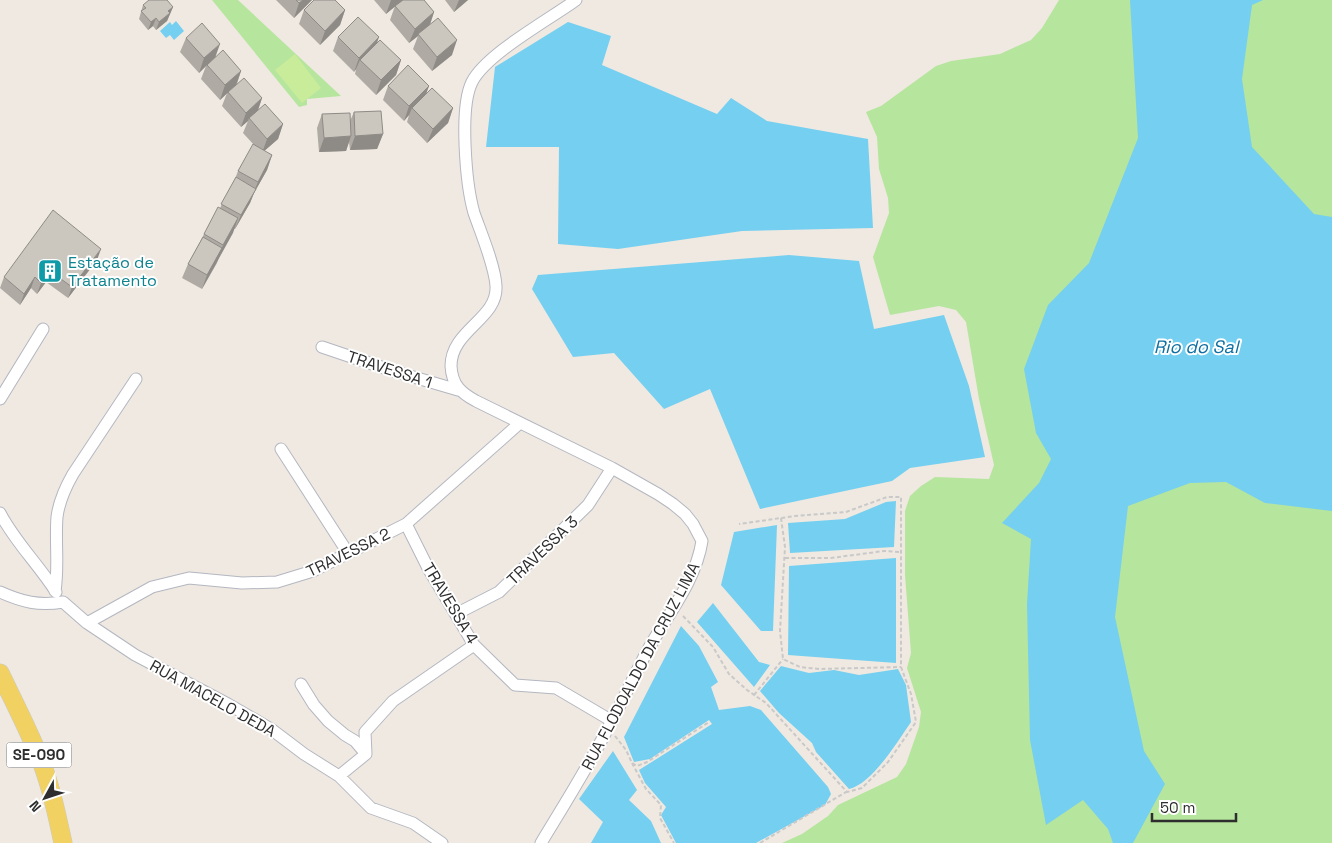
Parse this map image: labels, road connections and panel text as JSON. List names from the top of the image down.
{
  "streets": {
    "main road": ["SE-090"],
    "street": [
      "TRAVESSA 1",
      "TRAVESSA 3",
      "TRAVESSA 2",
      "TRAVESSA 4",
      "RUA FLODOALDO DA CRUZ LIMA",
      "RUA MACELO DEDA"
    ]
  },
  "crossings": [
    ["TRAVESSA 1", "RUA FLODOALDO DA CRUZ LIMA"],
    ["TRAVESSA 3", "TRAVESSA 4"],
    ["TRAVESSA 3", "RUA FLODOALDO DA CRUZ LIMA"],
    ["TRAVESSA 2", "TRAVESSA 4"],
    ["TRAVESSA 2", "RUA FLODOALDO DA CRUZ LIMA"],
    ["TRAVESSA 2", "RUA MACELO DEDA"],
    ["TRAVESSA 4", "RUA FLODOALDO DA CRUZ LIMA"]
  ],
  "water": ["Rio do Sal"],
  "places": {
    "building": ["Estação de Tratamento"]
  },
  "scale_bar": "50 m",
  "north": "bottom left"
}
